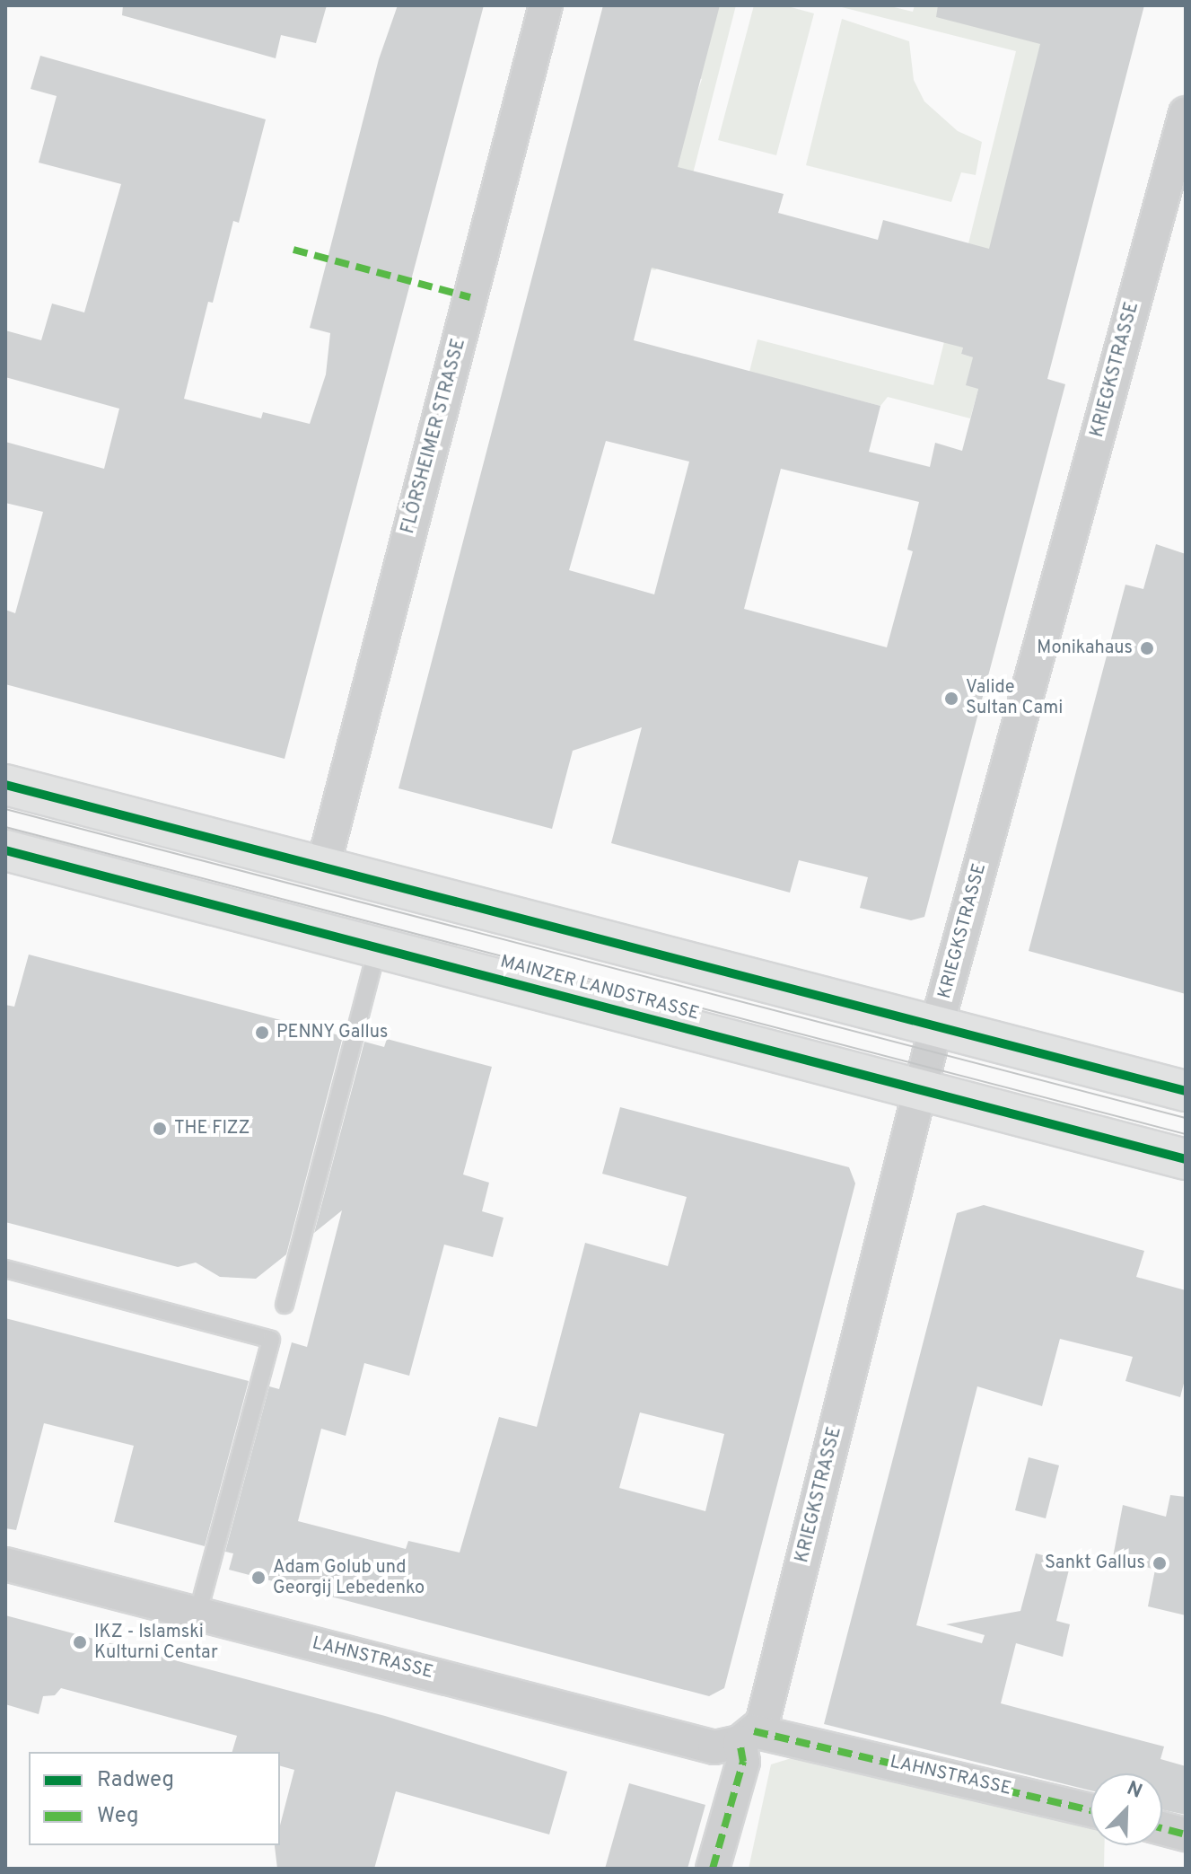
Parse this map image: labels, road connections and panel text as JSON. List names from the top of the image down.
{
  "streets": {
    "main road": ["MAINZER LANDSTRASSE"],
    "street": ["KRIEGKSTRASSE", "FLÖRSHEIMER STRASSE", "LAHNSTRASSE"]
  },
  "crossings": [
    ["KRIEGKSTRASSE", "MAINZER LANDSTRASSE"],
    ["KRIEGKSTRASSE", "LAHNSTRASSE"]
  ],
  "places": [
    "Monikahaus",
    "Valide Sultan Cami",
    "PENNY Gallus",
    "THE FIZZ",
    "Sankt Gallus",
    "Adam Golub und Georgij Lebedenko",
    "IKZ - Islamski Kulturni Centar"
  ],
  "legend": ["Radweg", "Weg"],
  "north": "top right"
}
